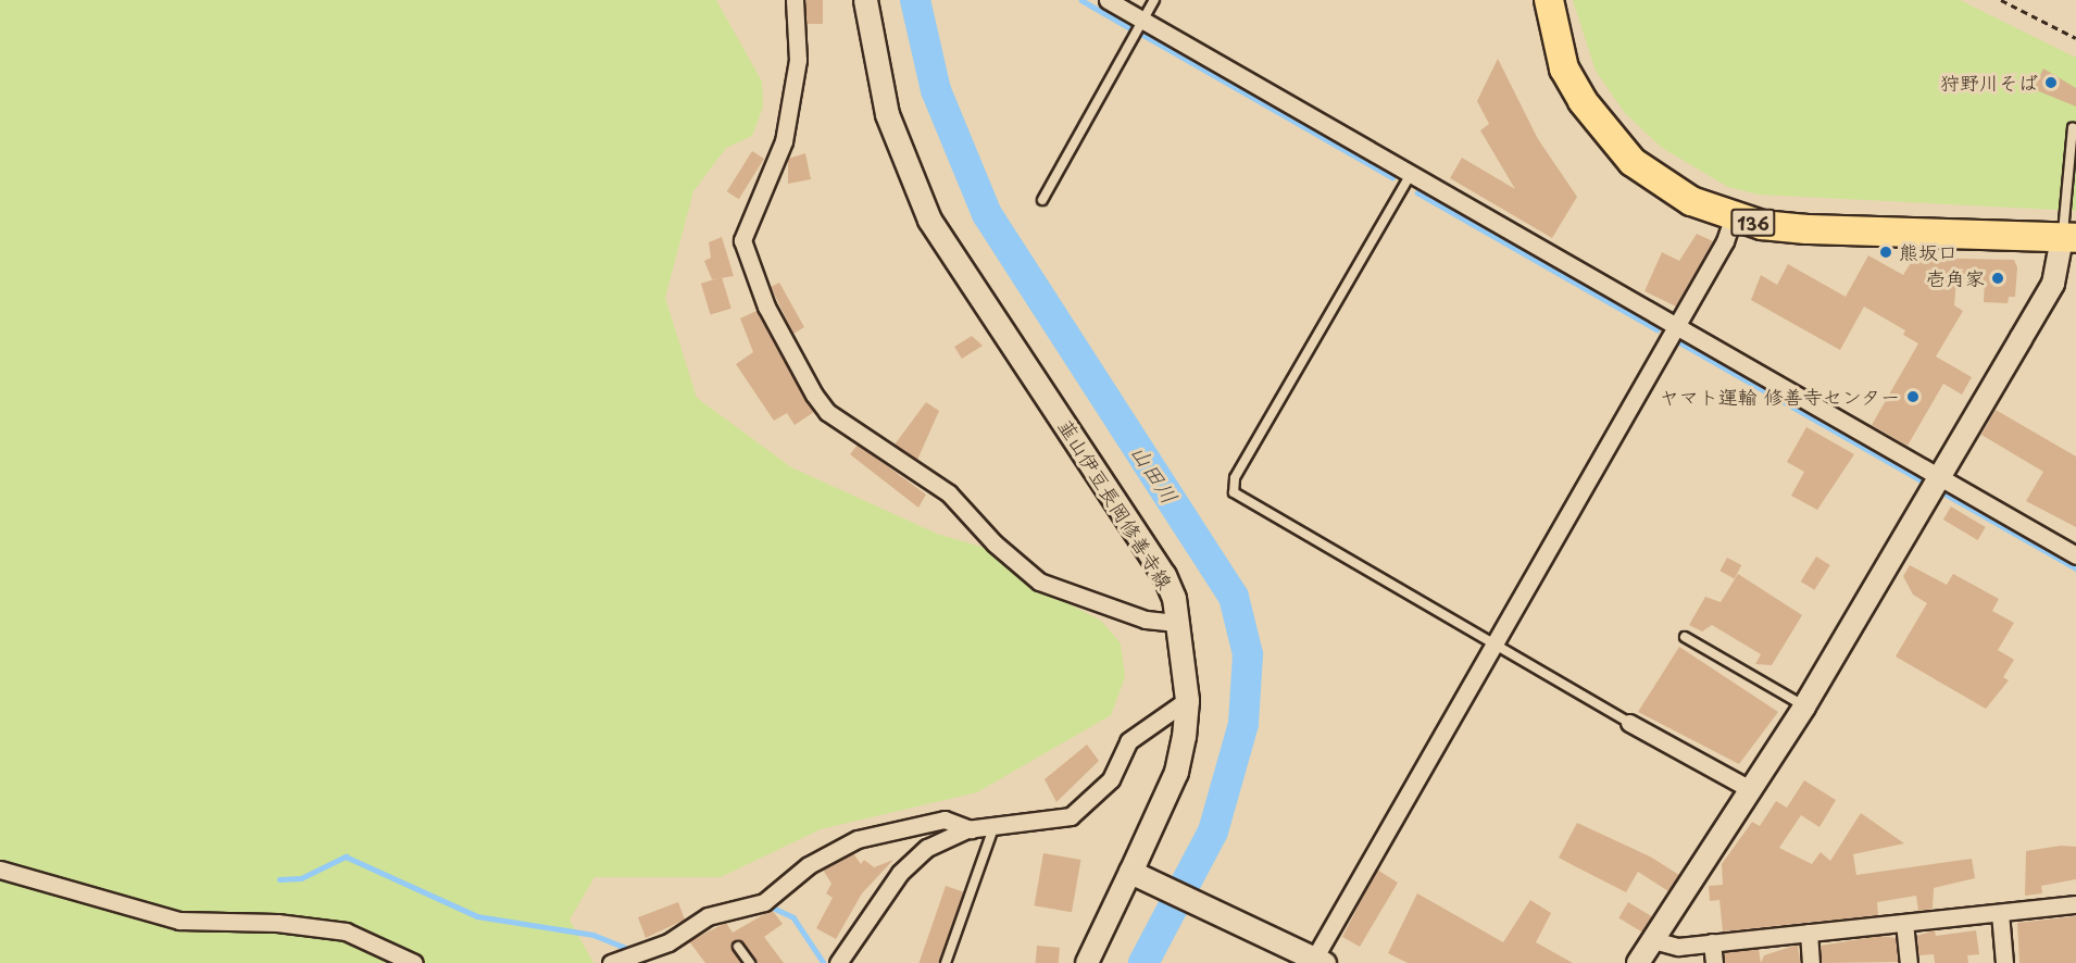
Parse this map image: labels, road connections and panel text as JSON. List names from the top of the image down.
{
  "streets": {
    "highway": ["136"],
    "main road": ["韮山伊豆長岡修善寺線"]
  },
  "water": ["山田川"],
  "places": [
    "狩野川そば",
    "熊坂口",
    "壱角家",
    "ヤマト運輸 修善寺センター"
  ]
}
